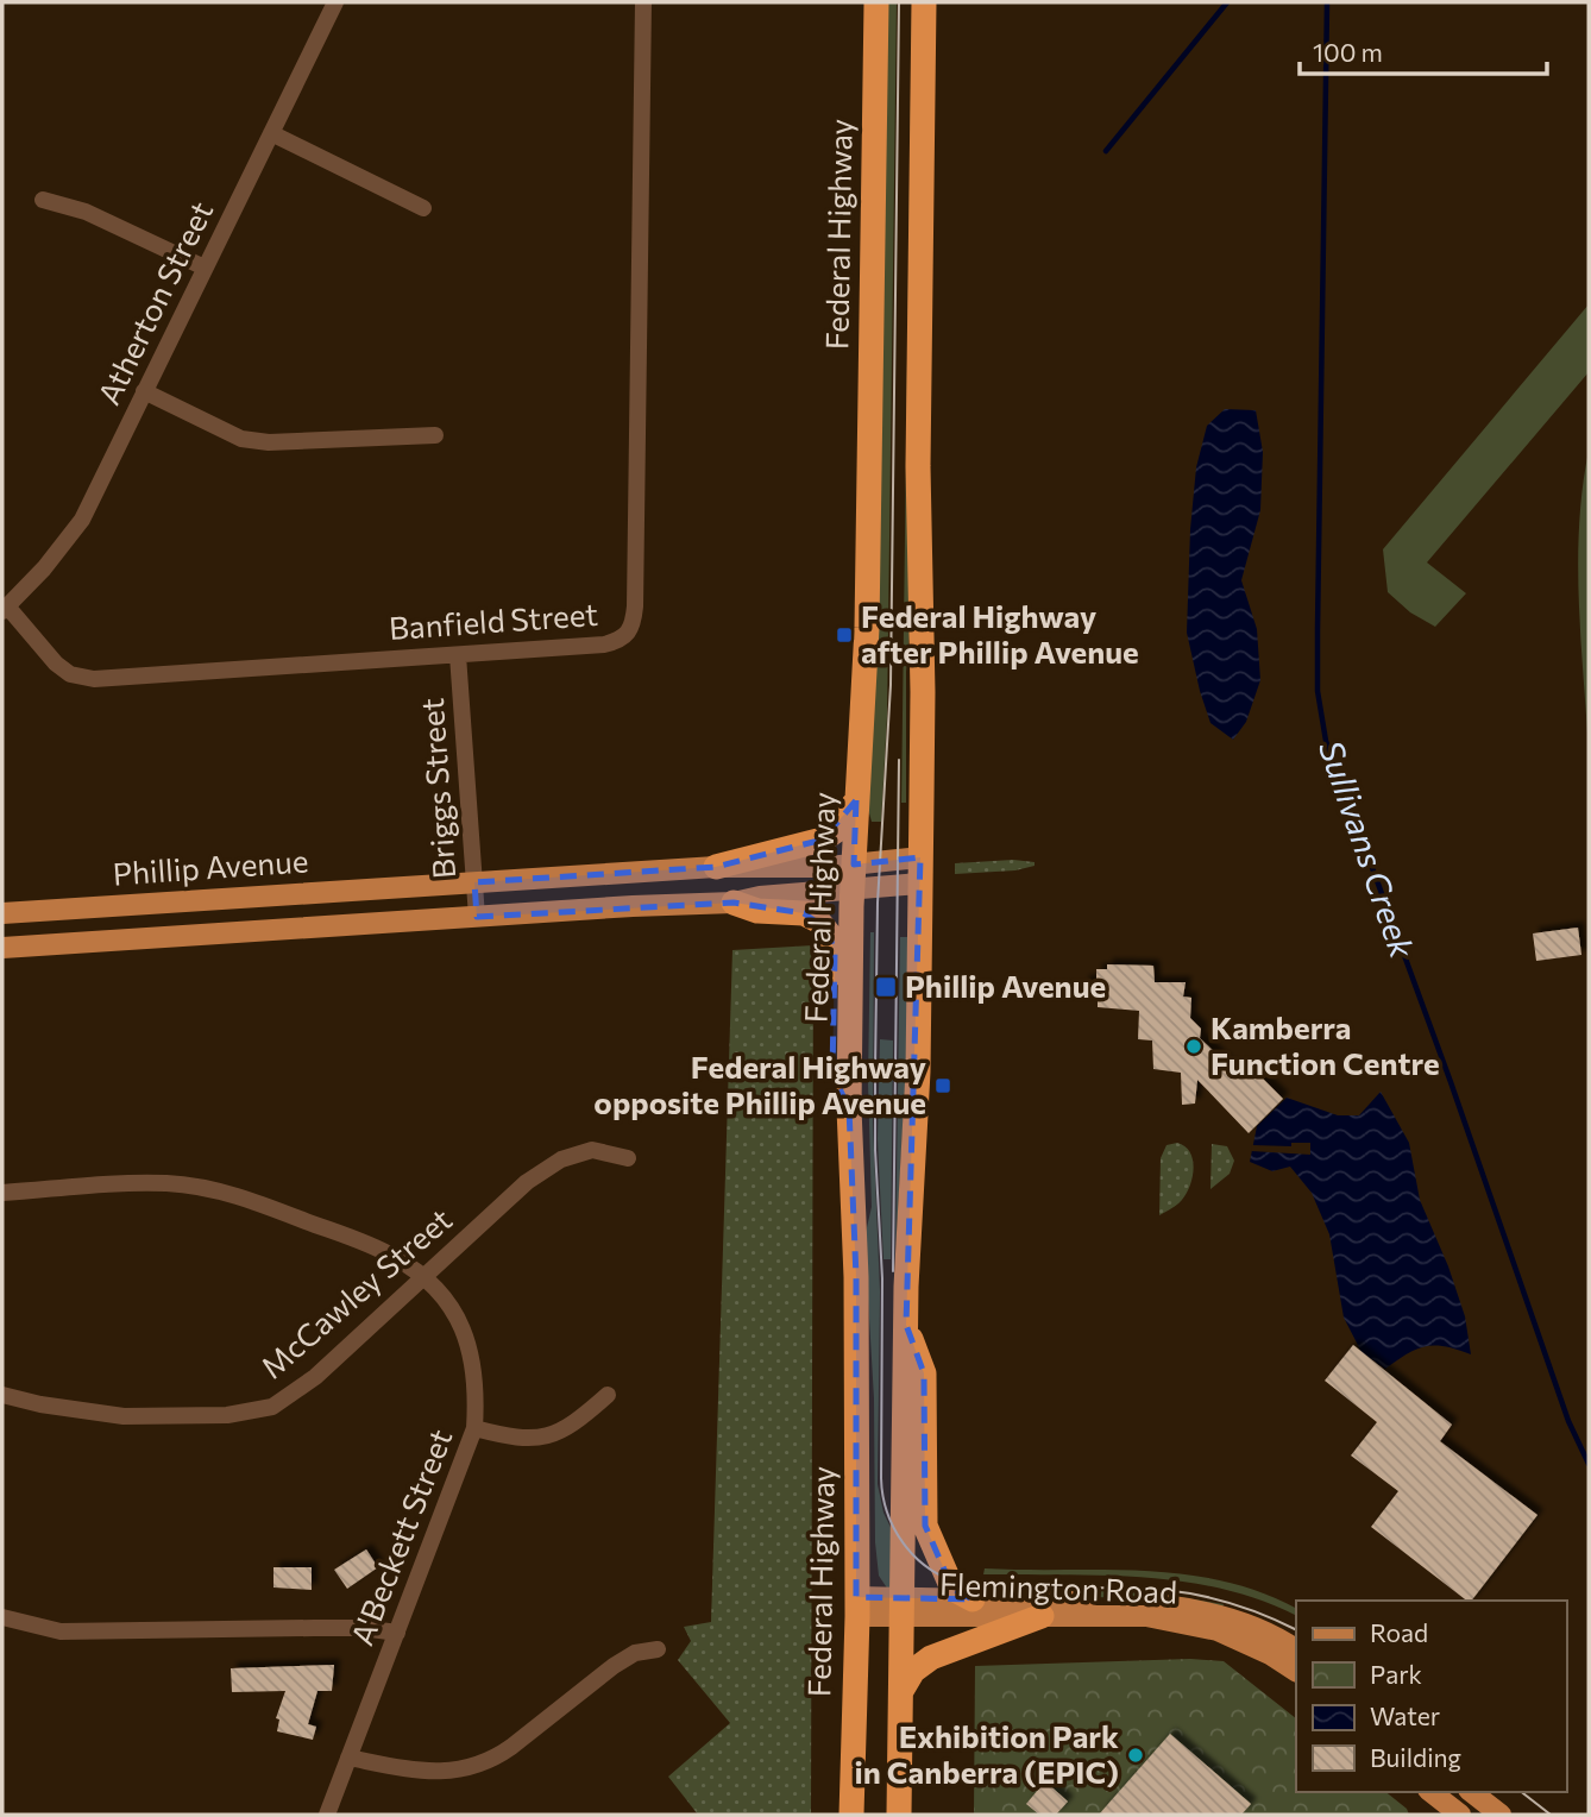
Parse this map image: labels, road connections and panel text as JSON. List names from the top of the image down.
{
  "streets": {
    "highway": ["Federal Highway"],
    "main road": ["Phillip Avenue", "Flemington Road"],
    "street": [
      "Atherton Street",
      "Banfield Street",
      "Briggs Street",
      "McCawley Street",
      "A'Beckett Street"
    ]
  },
  "crossings": [
    ["Federal Highway", "Phillip Avenue"],
    ["Federal Highway", "Flemington Road"],
    ["Atherton Street", "Banfield Street"],
    ["Banfield Street", "Briggs Street"],
    ["Briggs Street", "Phillip Avenue"],
    ["McCawley Street", "A'Beckett Street"]
  ],
  "water": ["Sullivans Creek"],
  "places": {
    "transit": ["Federal Highway after Phillip Avenue", "Phillip Avenue", "Federal Highway opposite Phillip Avenue"],
    "other": ["Kamberra Function Centre", "Exhibition Park in Canberra (EPIC)"]
  },
  "legend": [
    "Road",
    "Park",
    "Water",
    "Building"
  ],
  "scale_bar": "100 m"
}
